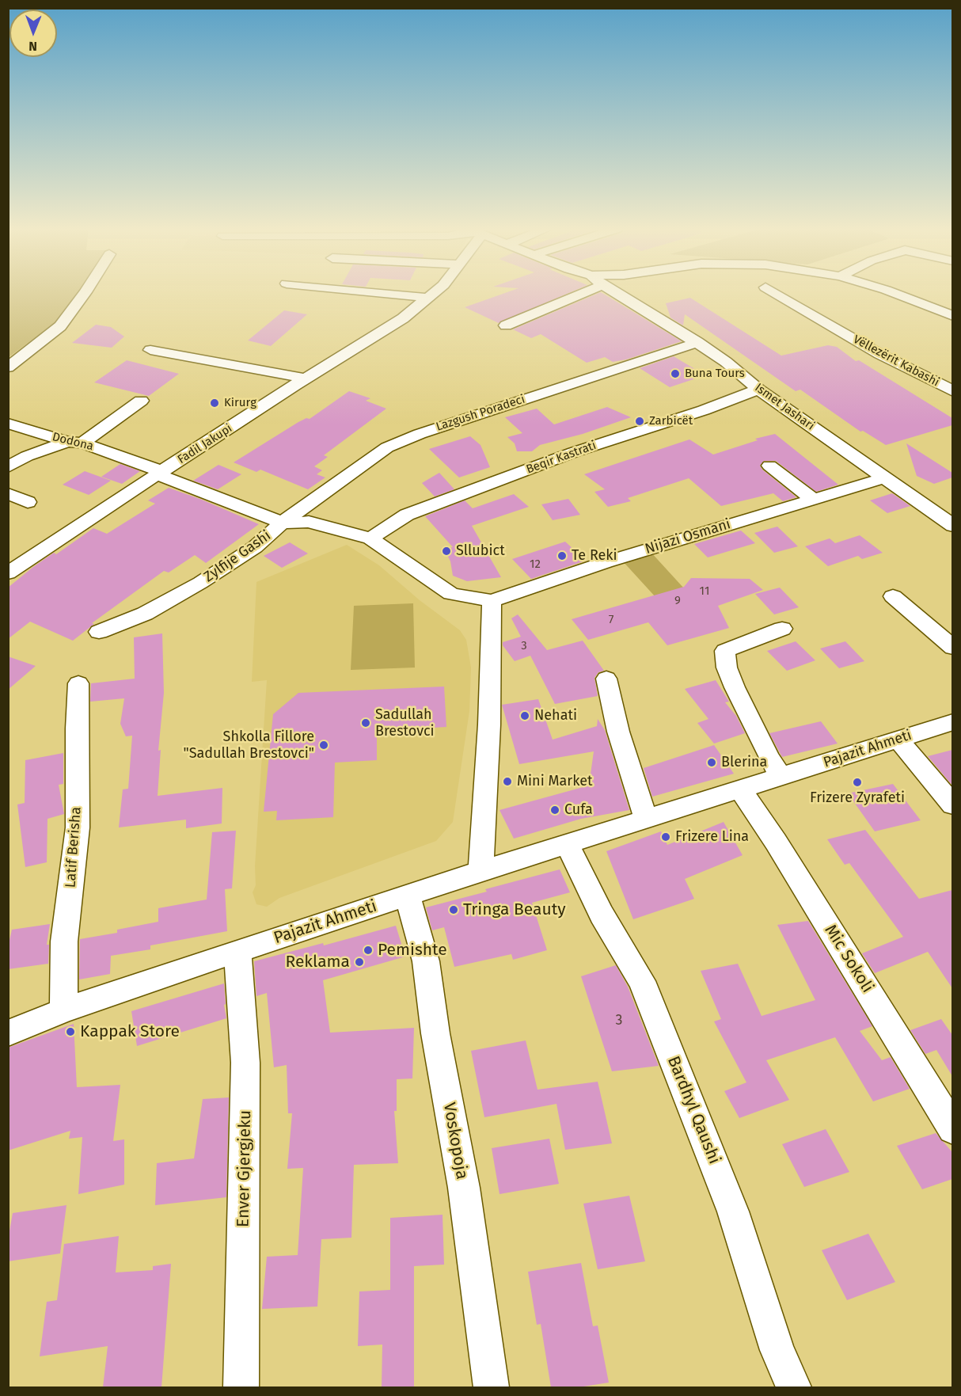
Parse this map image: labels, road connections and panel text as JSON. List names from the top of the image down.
{
  "streets": {
    "street": [
      "Vëllezërit Kabashi",
      "Ismet Jashari",
      "Lazgush Poradeci",
      "Dodona",
      "Fadil Jakupi",
      "Beqir Kastrati",
      "Nijazi Osmani",
      "Zylfije Gashi",
      "Pajazit Ahmeti",
      "Latif Berisha",
      "Mic Sokoli",
      "Bardhyl Qaushi",
      "Voskopoja",
      "Enver Gjergjeku"
    ]
  },
  "crossings": [
    ["Ismet Jashari", "Lazgush Poradeci"],
    ["Ismet Jashari", "Beqir Kastrati"],
    ["Ismet Jashari", "Nijazi Osmani"],
    ["Lazgush Poradeci", "Nijazi Osmani"],
    ["Lazgush Poradeci", "Zylfije Gashi"],
    ["Dodona", "Fadil Jakupi"],
    ["Dodona", "Zylfije Gashi"],
    ["Fadil Jakupi", "Zylfije Gashi"],
    ["Beqir Kastrati", "Nijazi Osmani"],
    ["Nijazi Osmani", "Zylfije Gashi"],
    ["Pajazit Ahmeti", "Latif Berisha"],
    ["Pajazit Ahmeti", "Mic Sokoli"],
    ["Pajazit Ahmeti", "Bardhyl Qaushi"],
    ["Pajazit Ahmeti", "Voskopoja"],
    ["Pajazit Ahmeti", "Enver Gjergjeku"]
  ],
  "places": [
    "Buna Tours",
    "Kirurg",
    "Zarbicët",
    "Sllubict",
    "Te Reki",
    "Nehati",
    "Sadullah Brestovci",
    "Shkolla Fillore \"Sadullah Brestovci\"",
    "Blerina",
    "Mini Market",
    "Frizere Zyrafeti",
    "Cufa",
    "Frizere Lina",
    "Tringa Beauty",
    "Pemishte",
    "Reklama",
    "Kappak Store"
  ],
  "house_numbers": [
    "12",
    "11",
    "9",
    "7",
    "3",
    "3"
  ],
  "north": "bottom"
}
